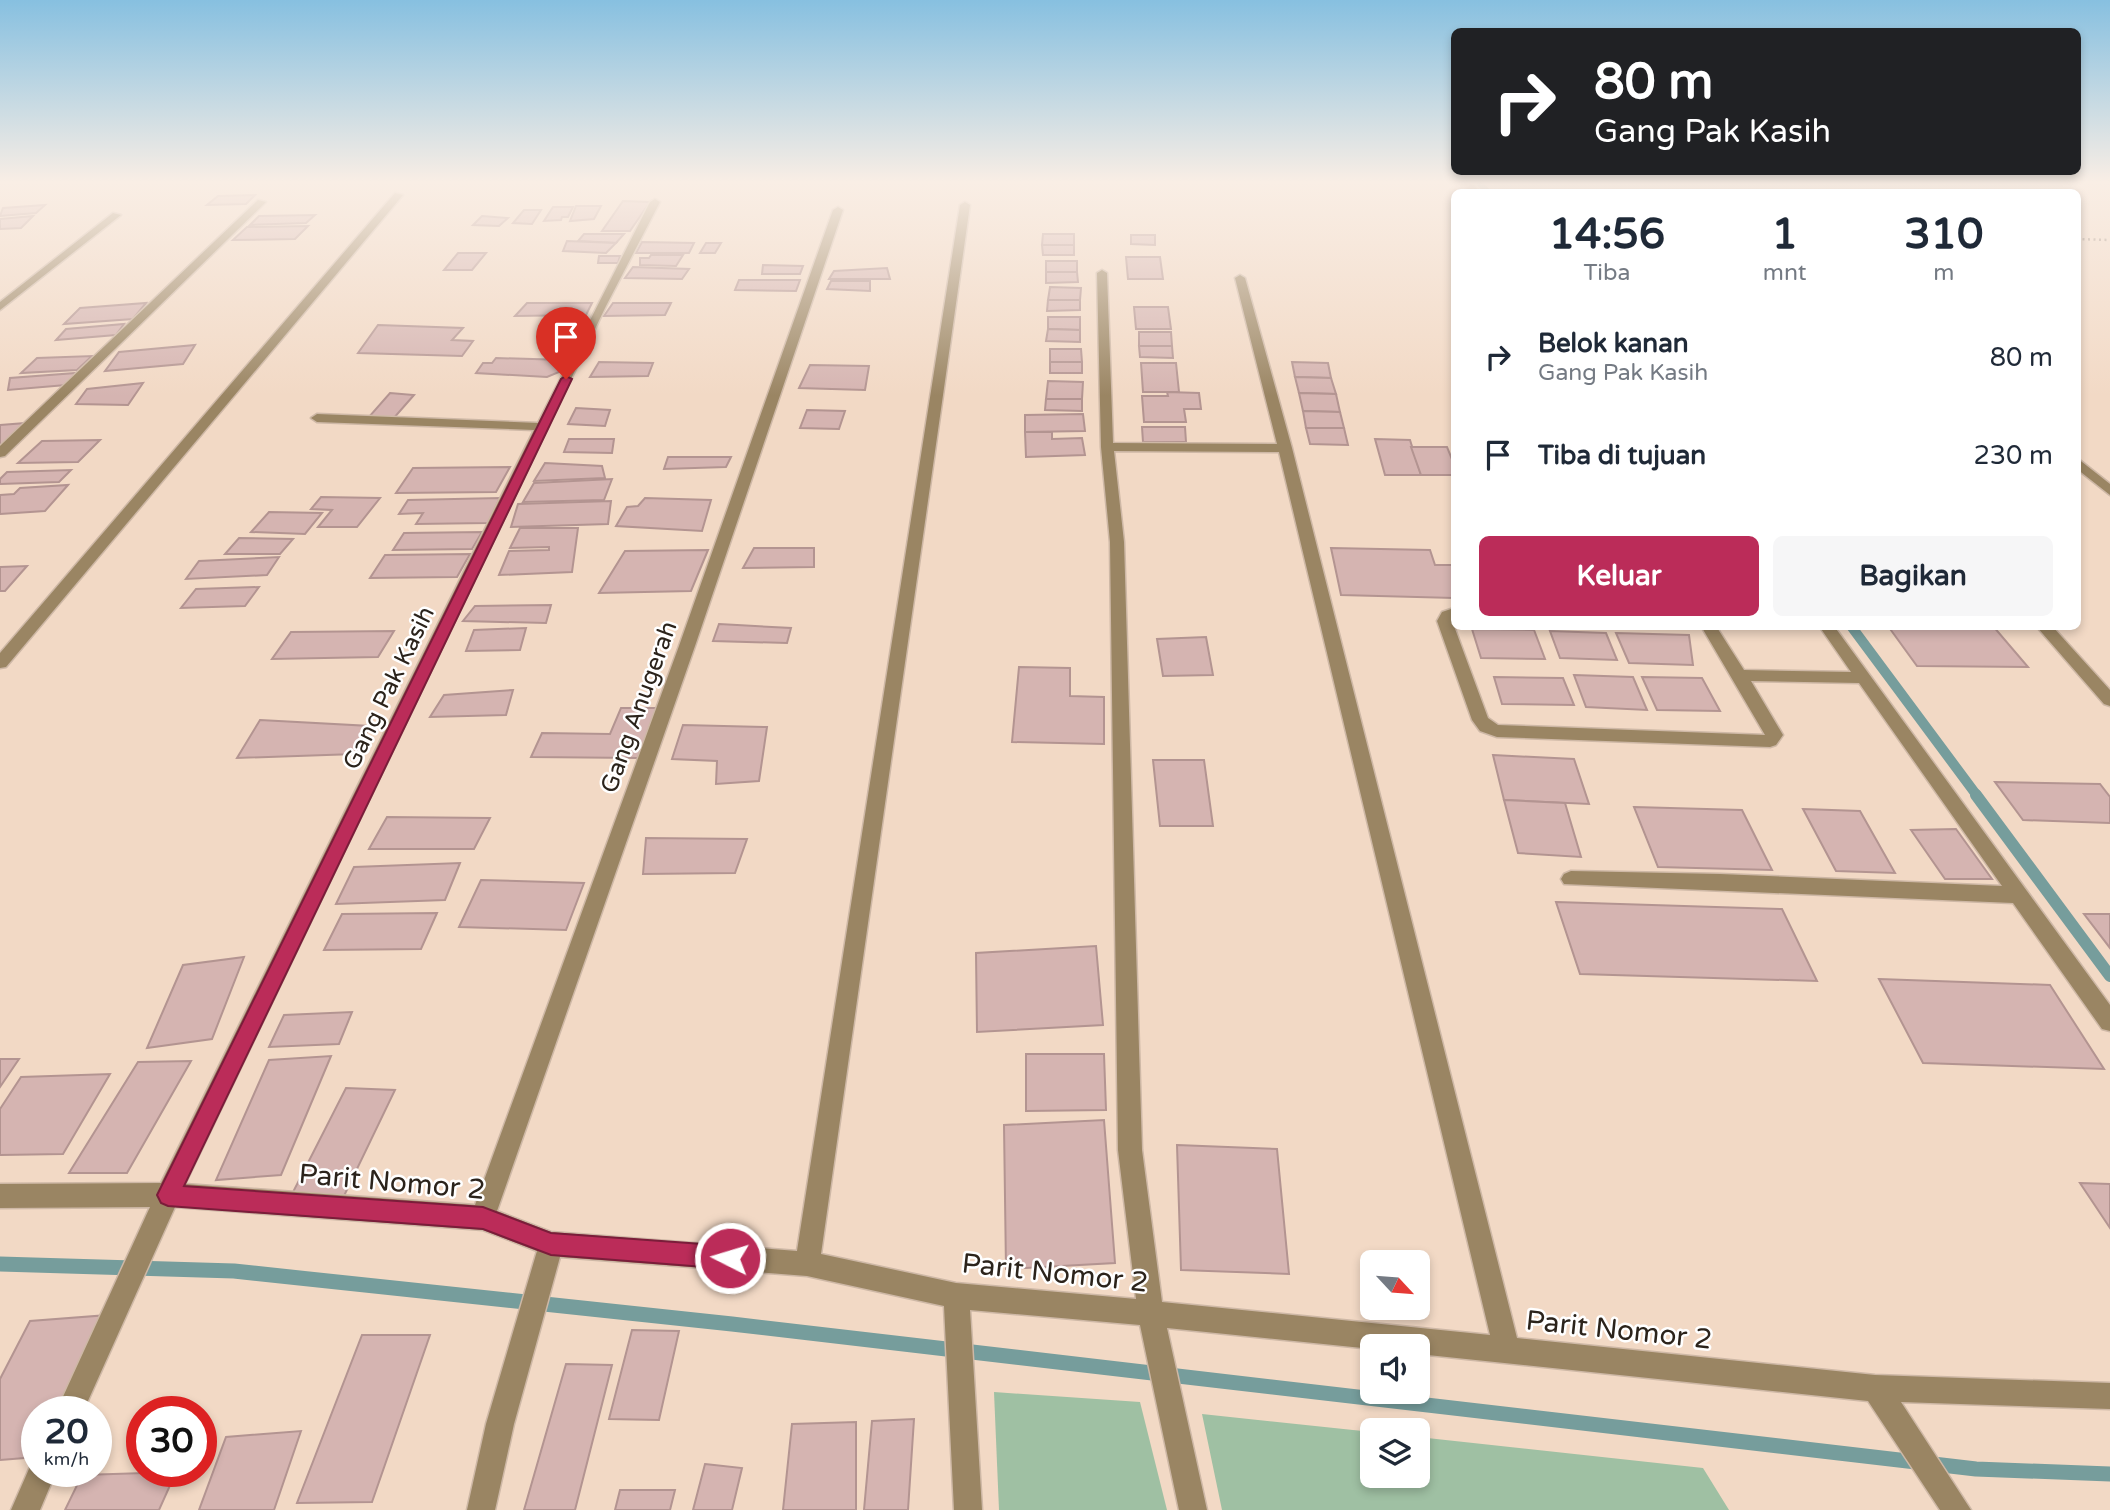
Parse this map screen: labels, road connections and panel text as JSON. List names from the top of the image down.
{
  "streets": {
    "street": ["Gang Pak Kasih", "Gang Anugerah", "Parit Nomor 2"]
  },
  "crossings": [
    ["Gang Pak Kasih", "Parit Nomor 2"],
    ["Gang Anugerah", "Parit Nomor 2"]
  ],
  "north": "bottom right",
  "page": {
    "turn": ["80 m", "Gang Pak Kasih"],
    "eta": [
      "14:56",
      "Tiba",
      "1",
      "mnt",
      "310",
      "m"
    ],
    "list": [
      {
        "name": "Belok kanan",
        "note": "Gang Pak Kasih",
        "value": "80 m"
      },
      {
        "name": "Tiba di tujuan",
        "value": "230 m"
      }
    ],
    "buttons": ["Keluar", "Bagikan"],
    "speed": "20 km/h",
    "limit": "30"
  }
}
